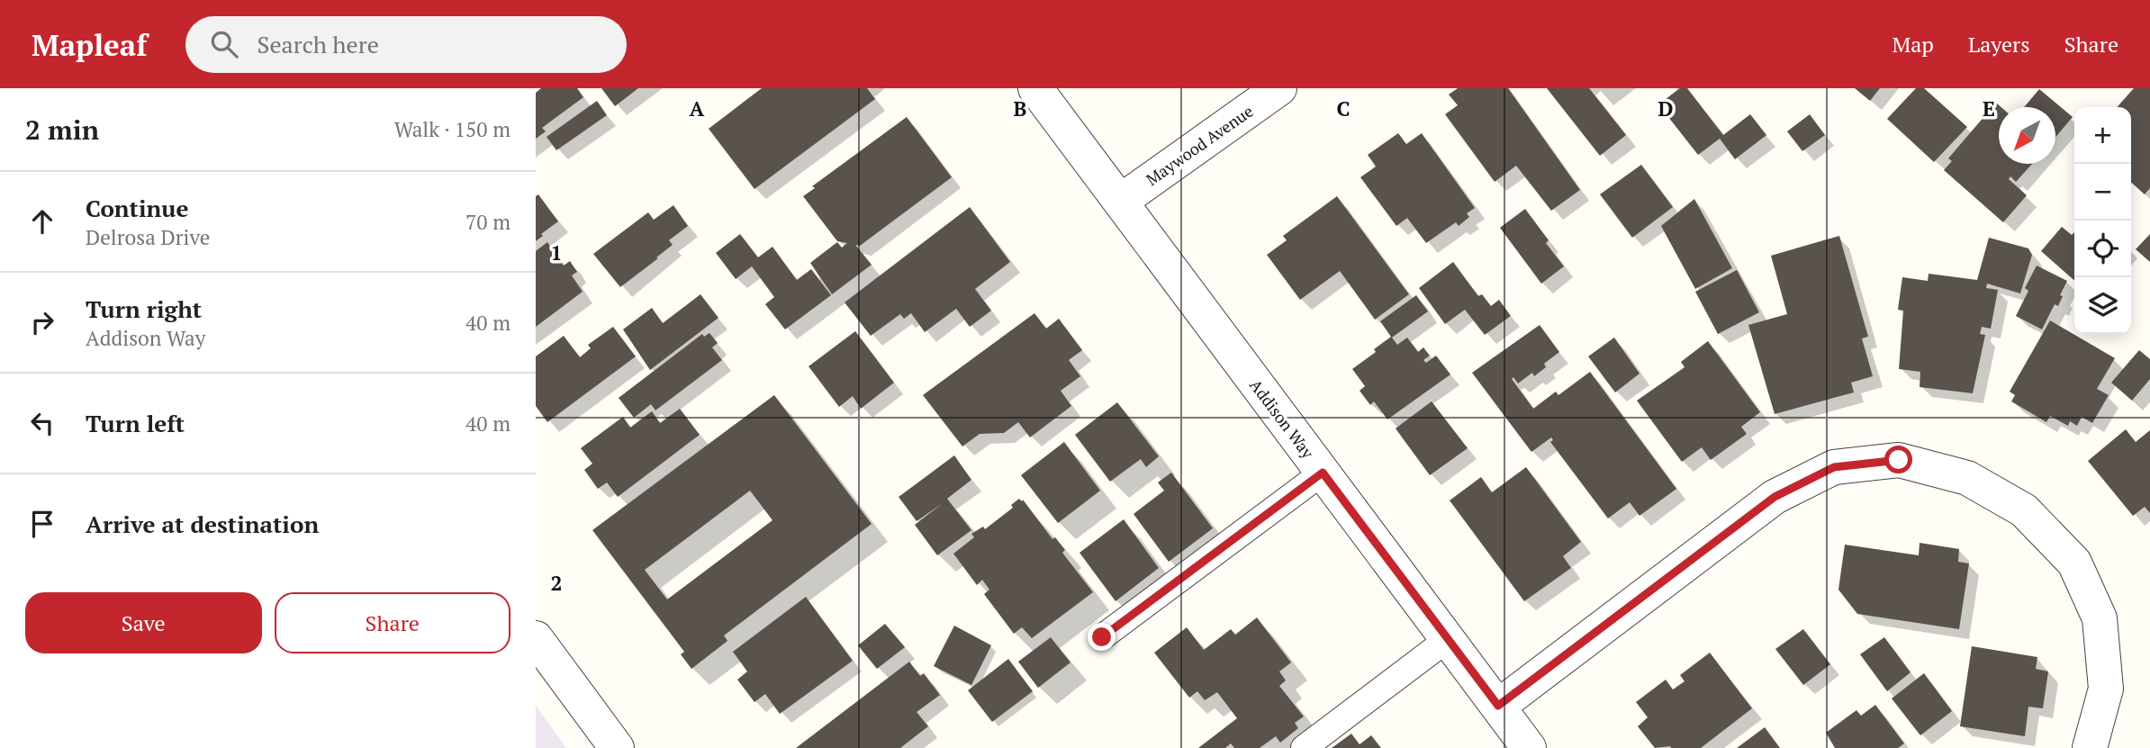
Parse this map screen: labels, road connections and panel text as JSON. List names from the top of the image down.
{
  "streets": {
    "street": ["Maywood Avenue", "Addison Way"]
  },
  "crossings": [
    ["Maywood Avenue", "Addison Way"]
  ],
  "north": "bottom left",
  "page": {
    "header": "Mapleaf",
    "search": "Search here",
    "nav": ["Map", "Layers", "Share"],
    "heading": ["2 min", "Walk · 150 m"],
    "map_buttons": ["+", "−"],
    "list": [
      ["Continue", "Delrosa Drive", "70 m"],
      ["Turn right", "Addison Way", "40 m"],
      ["Turn left", "40 m"],
      "Arrive at destination"
    ],
    "buttons": ["Save", "Share"]
  },
  "grid": {
    "columns": [
      "A",
      "B",
      "C",
      "D",
      "E"
    ],
    "rows": ["1", "2"]
  }
}
